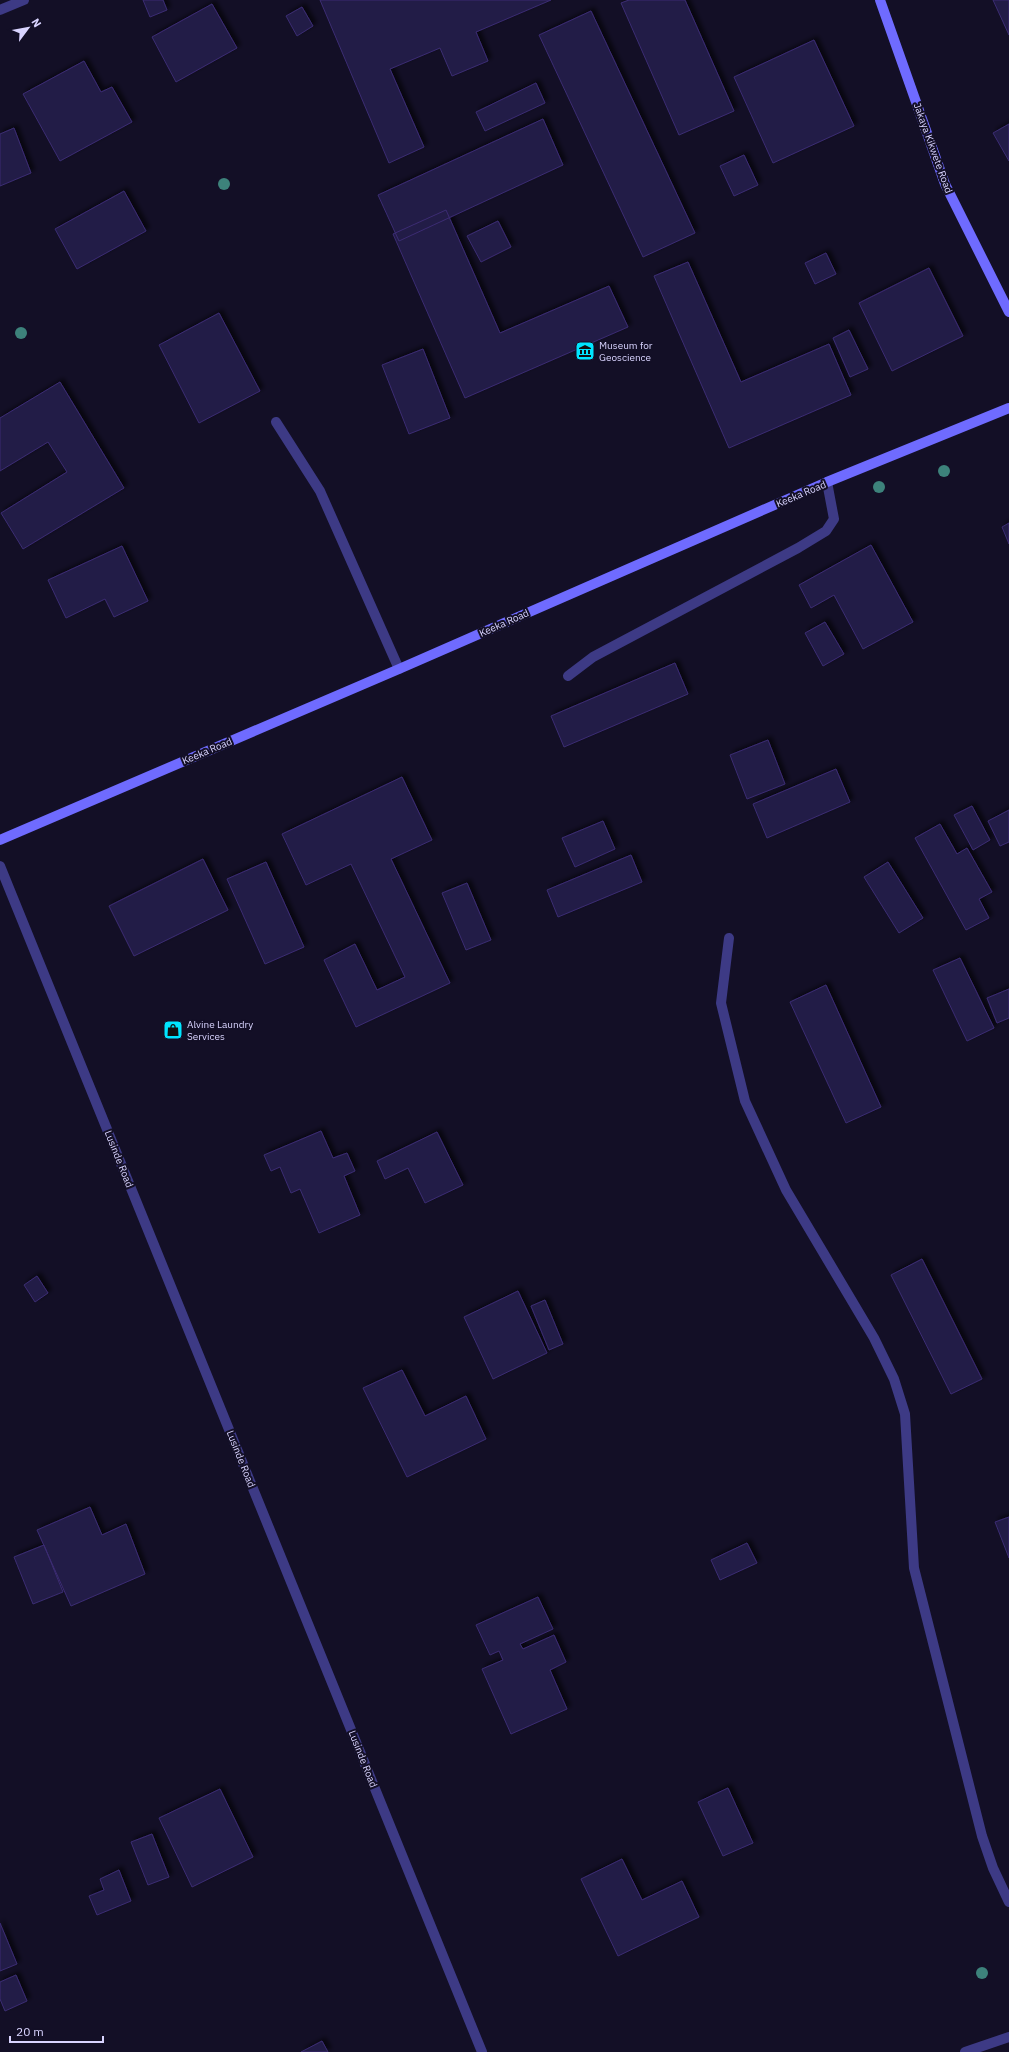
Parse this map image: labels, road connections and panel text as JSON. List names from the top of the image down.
{
  "streets": {
    "street": ["Jakaya Kikwete Road", "Keeka Road", "Lusinde Road"]
  },
  "places": {
    "museum": ["Museum for Geoscience"],
    "shop": ["Alvine Laundry Services"]
  },
  "scale_bar": "20 m",
  "north": "top right"
}
